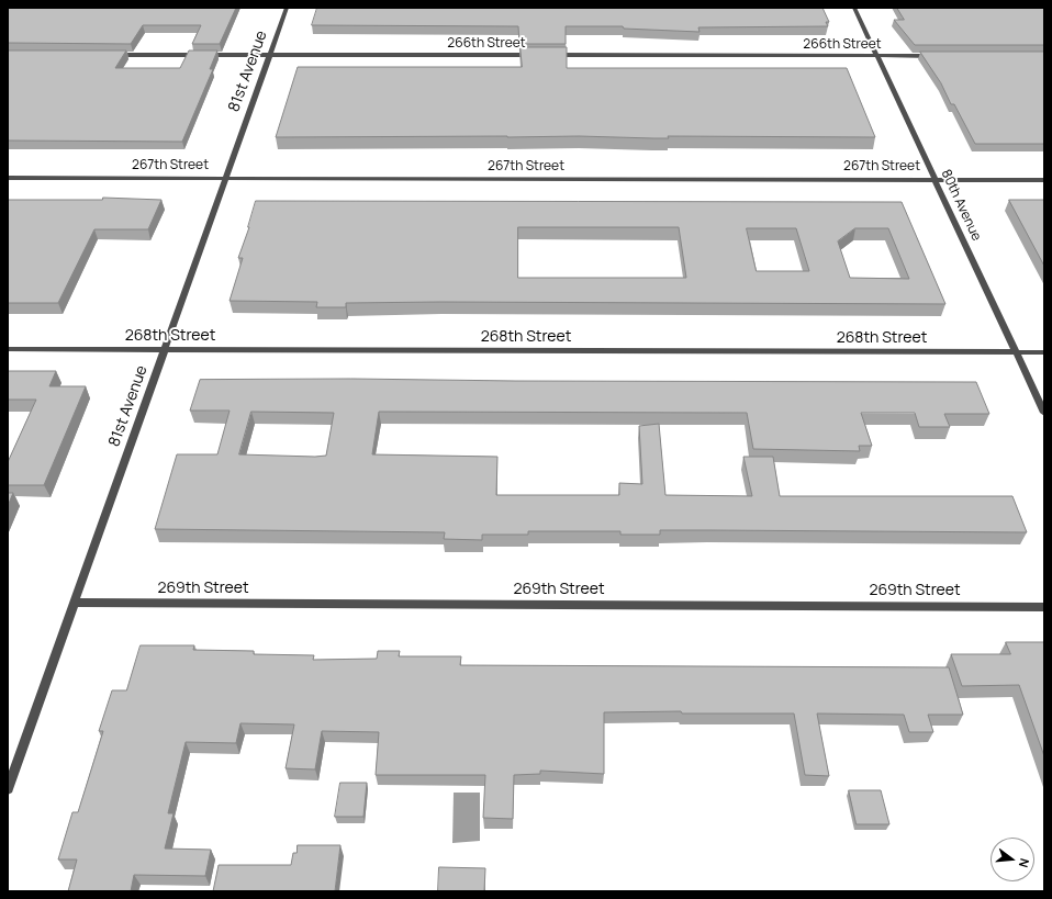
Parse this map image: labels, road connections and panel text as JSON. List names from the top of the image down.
{
  "streets": {
    "street": [
      "266th Street",
      "81st Avenue",
      "267th Street",
      "80th Avenue",
      "268th Street",
      "269th Street"
    ]
  },
  "crossings": [
    ["266th Street", "81st Avenue"],
    ["266th Street", "80th Avenue"],
    ["81st Avenue", "267th Street"],
    ["81st Avenue", "268th Street"],
    ["81st Avenue", "269th Street"],
    ["267th Street", "80th Avenue"],
    ["80th Avenue", "268th Street"]
  ],
  "north": "right"
}
